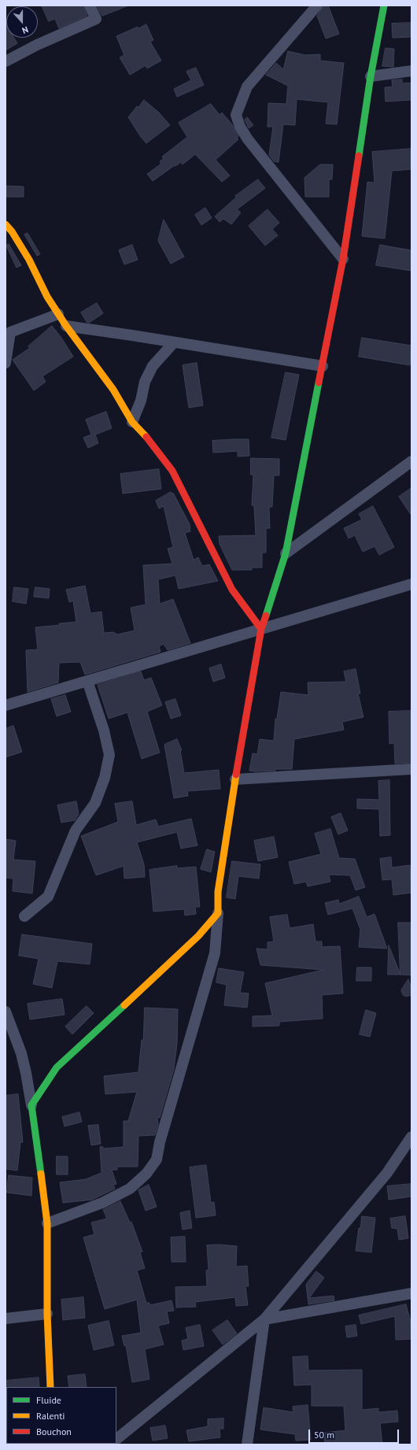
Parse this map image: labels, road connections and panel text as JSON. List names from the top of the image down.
{
  "legend": ["Fluide", "Ralenti", "Bouchon"],
  "scale_bar": "50 m",
  "north": "bottom"
}
